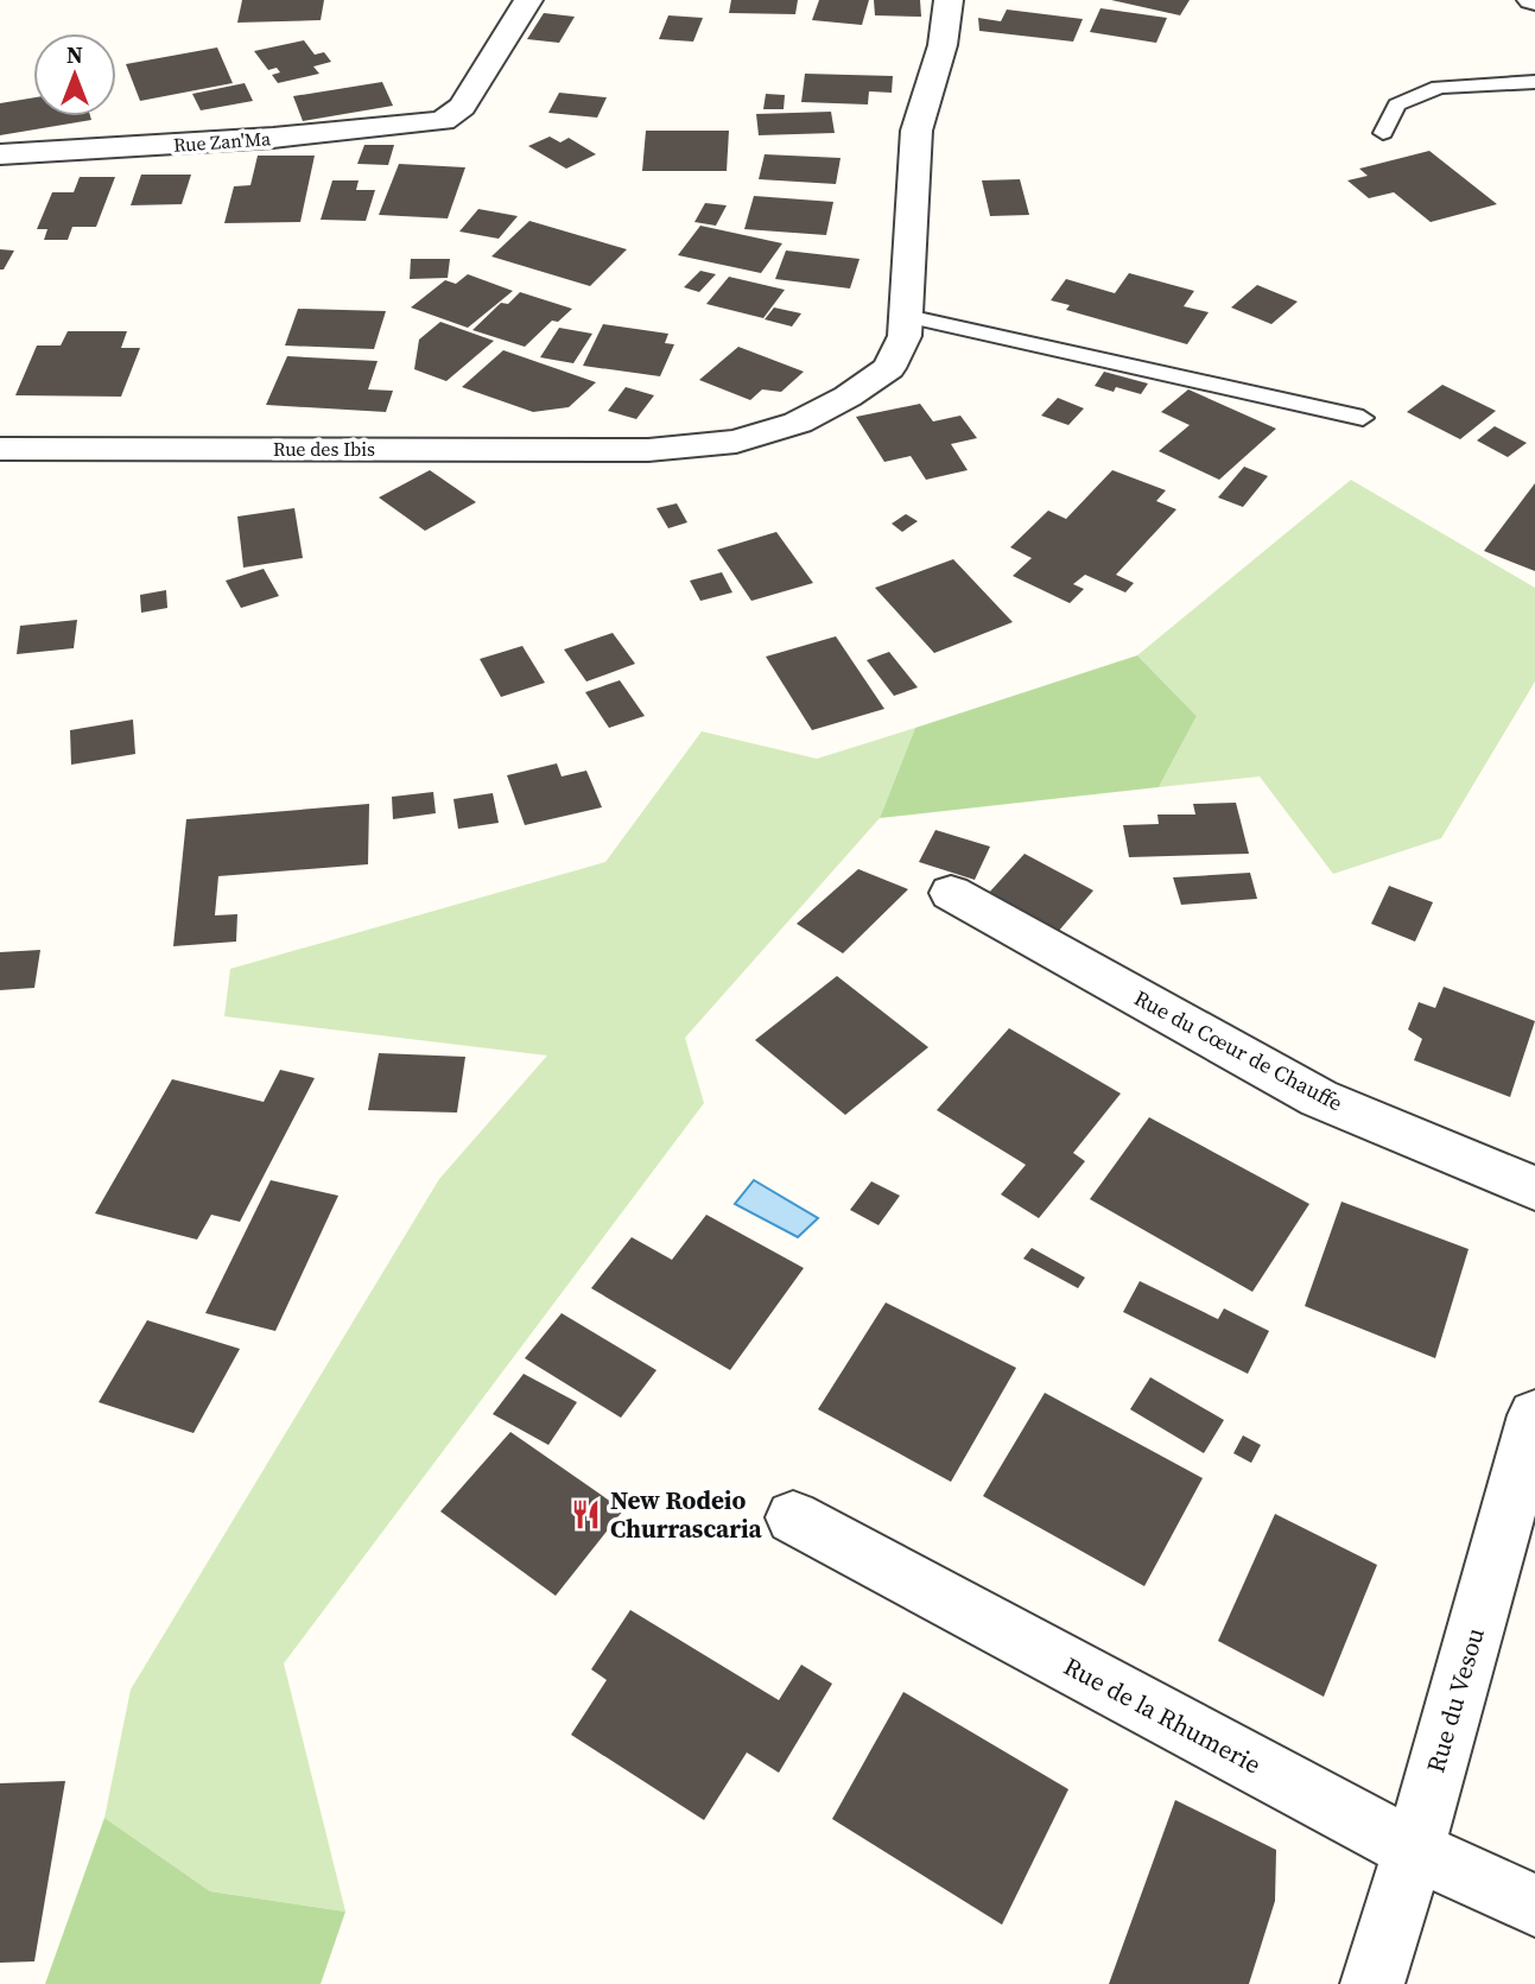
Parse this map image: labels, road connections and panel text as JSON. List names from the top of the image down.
{
  "streets": {
    "street": [
      "Rue Zan'Ma",
      "Rue des Ibis",
      "Rue du Cœur de Chauffe",
      "Rue du Vesou",
      "Rue de la Rhumerie"
    ]
  },
  "crossings": [
    ["Rue du Vesou", "Rue de la Rhumerie"]
  ],
  "places": {
    "restaurant": ["New Rodeio Churrascaria"]
  },
  "north": "top"
}
